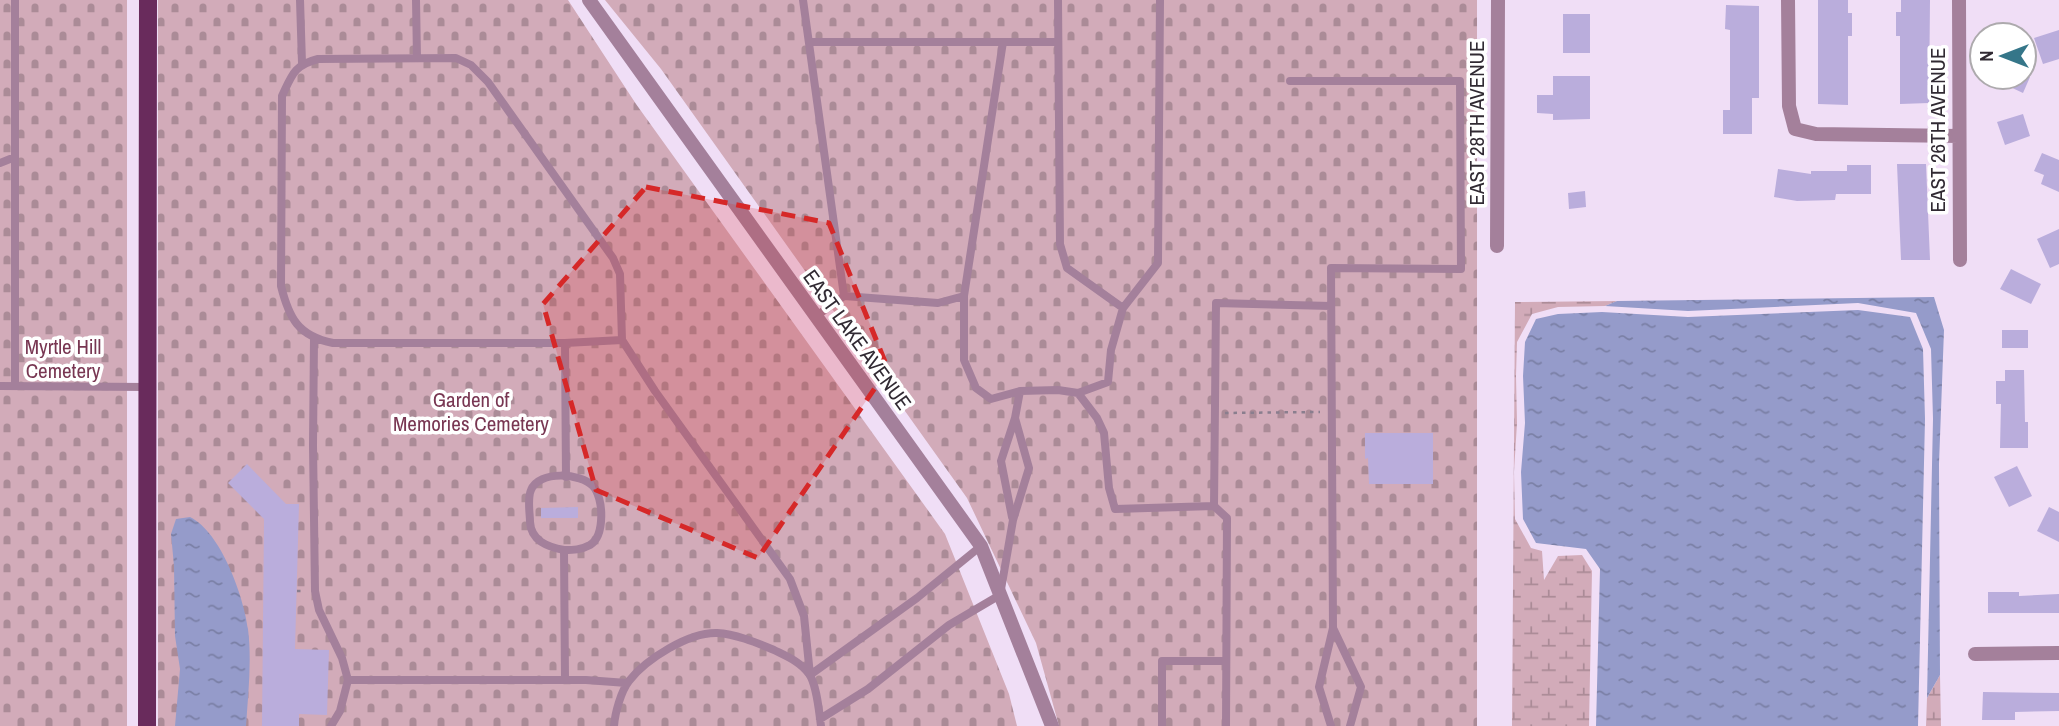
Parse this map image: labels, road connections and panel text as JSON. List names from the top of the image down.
{
  "streets": {
    "street": ["EAST 28TH AVENUE", "EAST 26TH AVENUE", "EAST LAKE AVENUE"]
  },
  "parks": ["Myrtle Hill Cemetery", "Garden of Memories Cemetery"],
  "north": "left"
}
